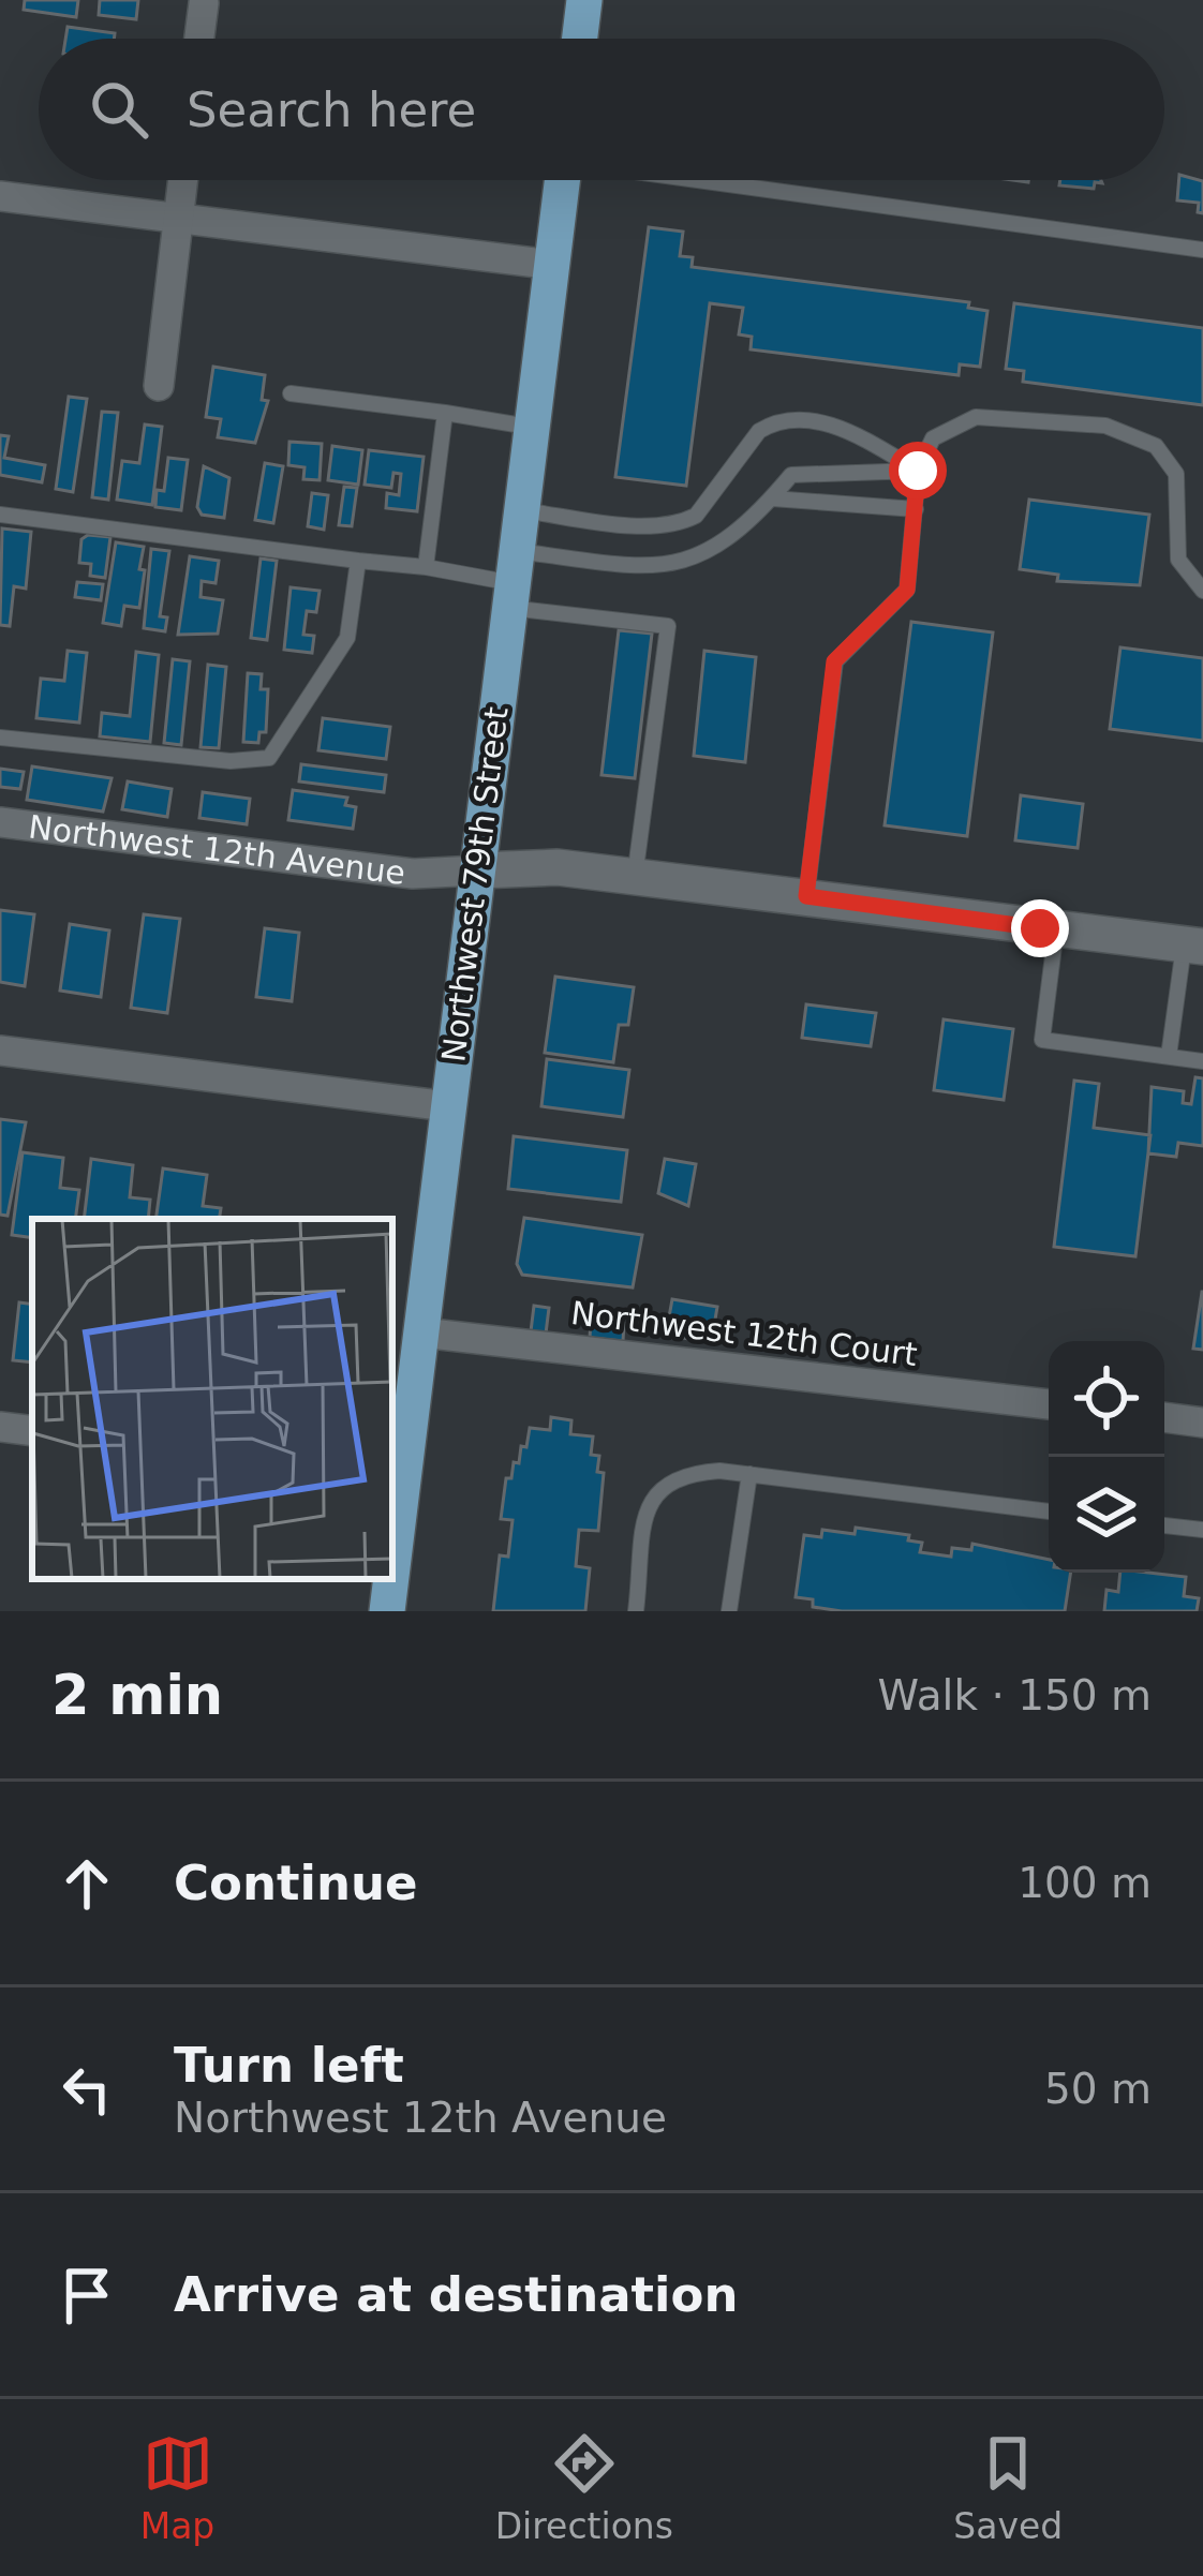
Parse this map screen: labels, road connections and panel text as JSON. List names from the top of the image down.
{
  "streets": {
    "main road": ["Northwest 12th Avenue", "Northwest 79th Street"],
    "street": ["Northwest 12th Court"]
  },
  "crossings": [
    ["Northwest 12th Avenue", "Northwest 79th Street"],
    ["Northwest 79th Street", "Northwest 12th Court"]
  ],
  "page": {
    "search": "Search here",
    "heading": ["2 min", "Walk · 150 m"],
    "list": [
      ["Continue", "100 m"],
      ["Turn left", "Northwest 12th Avenue", "50 m"],
      "Arrive at destination"
    ],
    "nav": ["Map", "Directions", "Saved"]
  }
}
